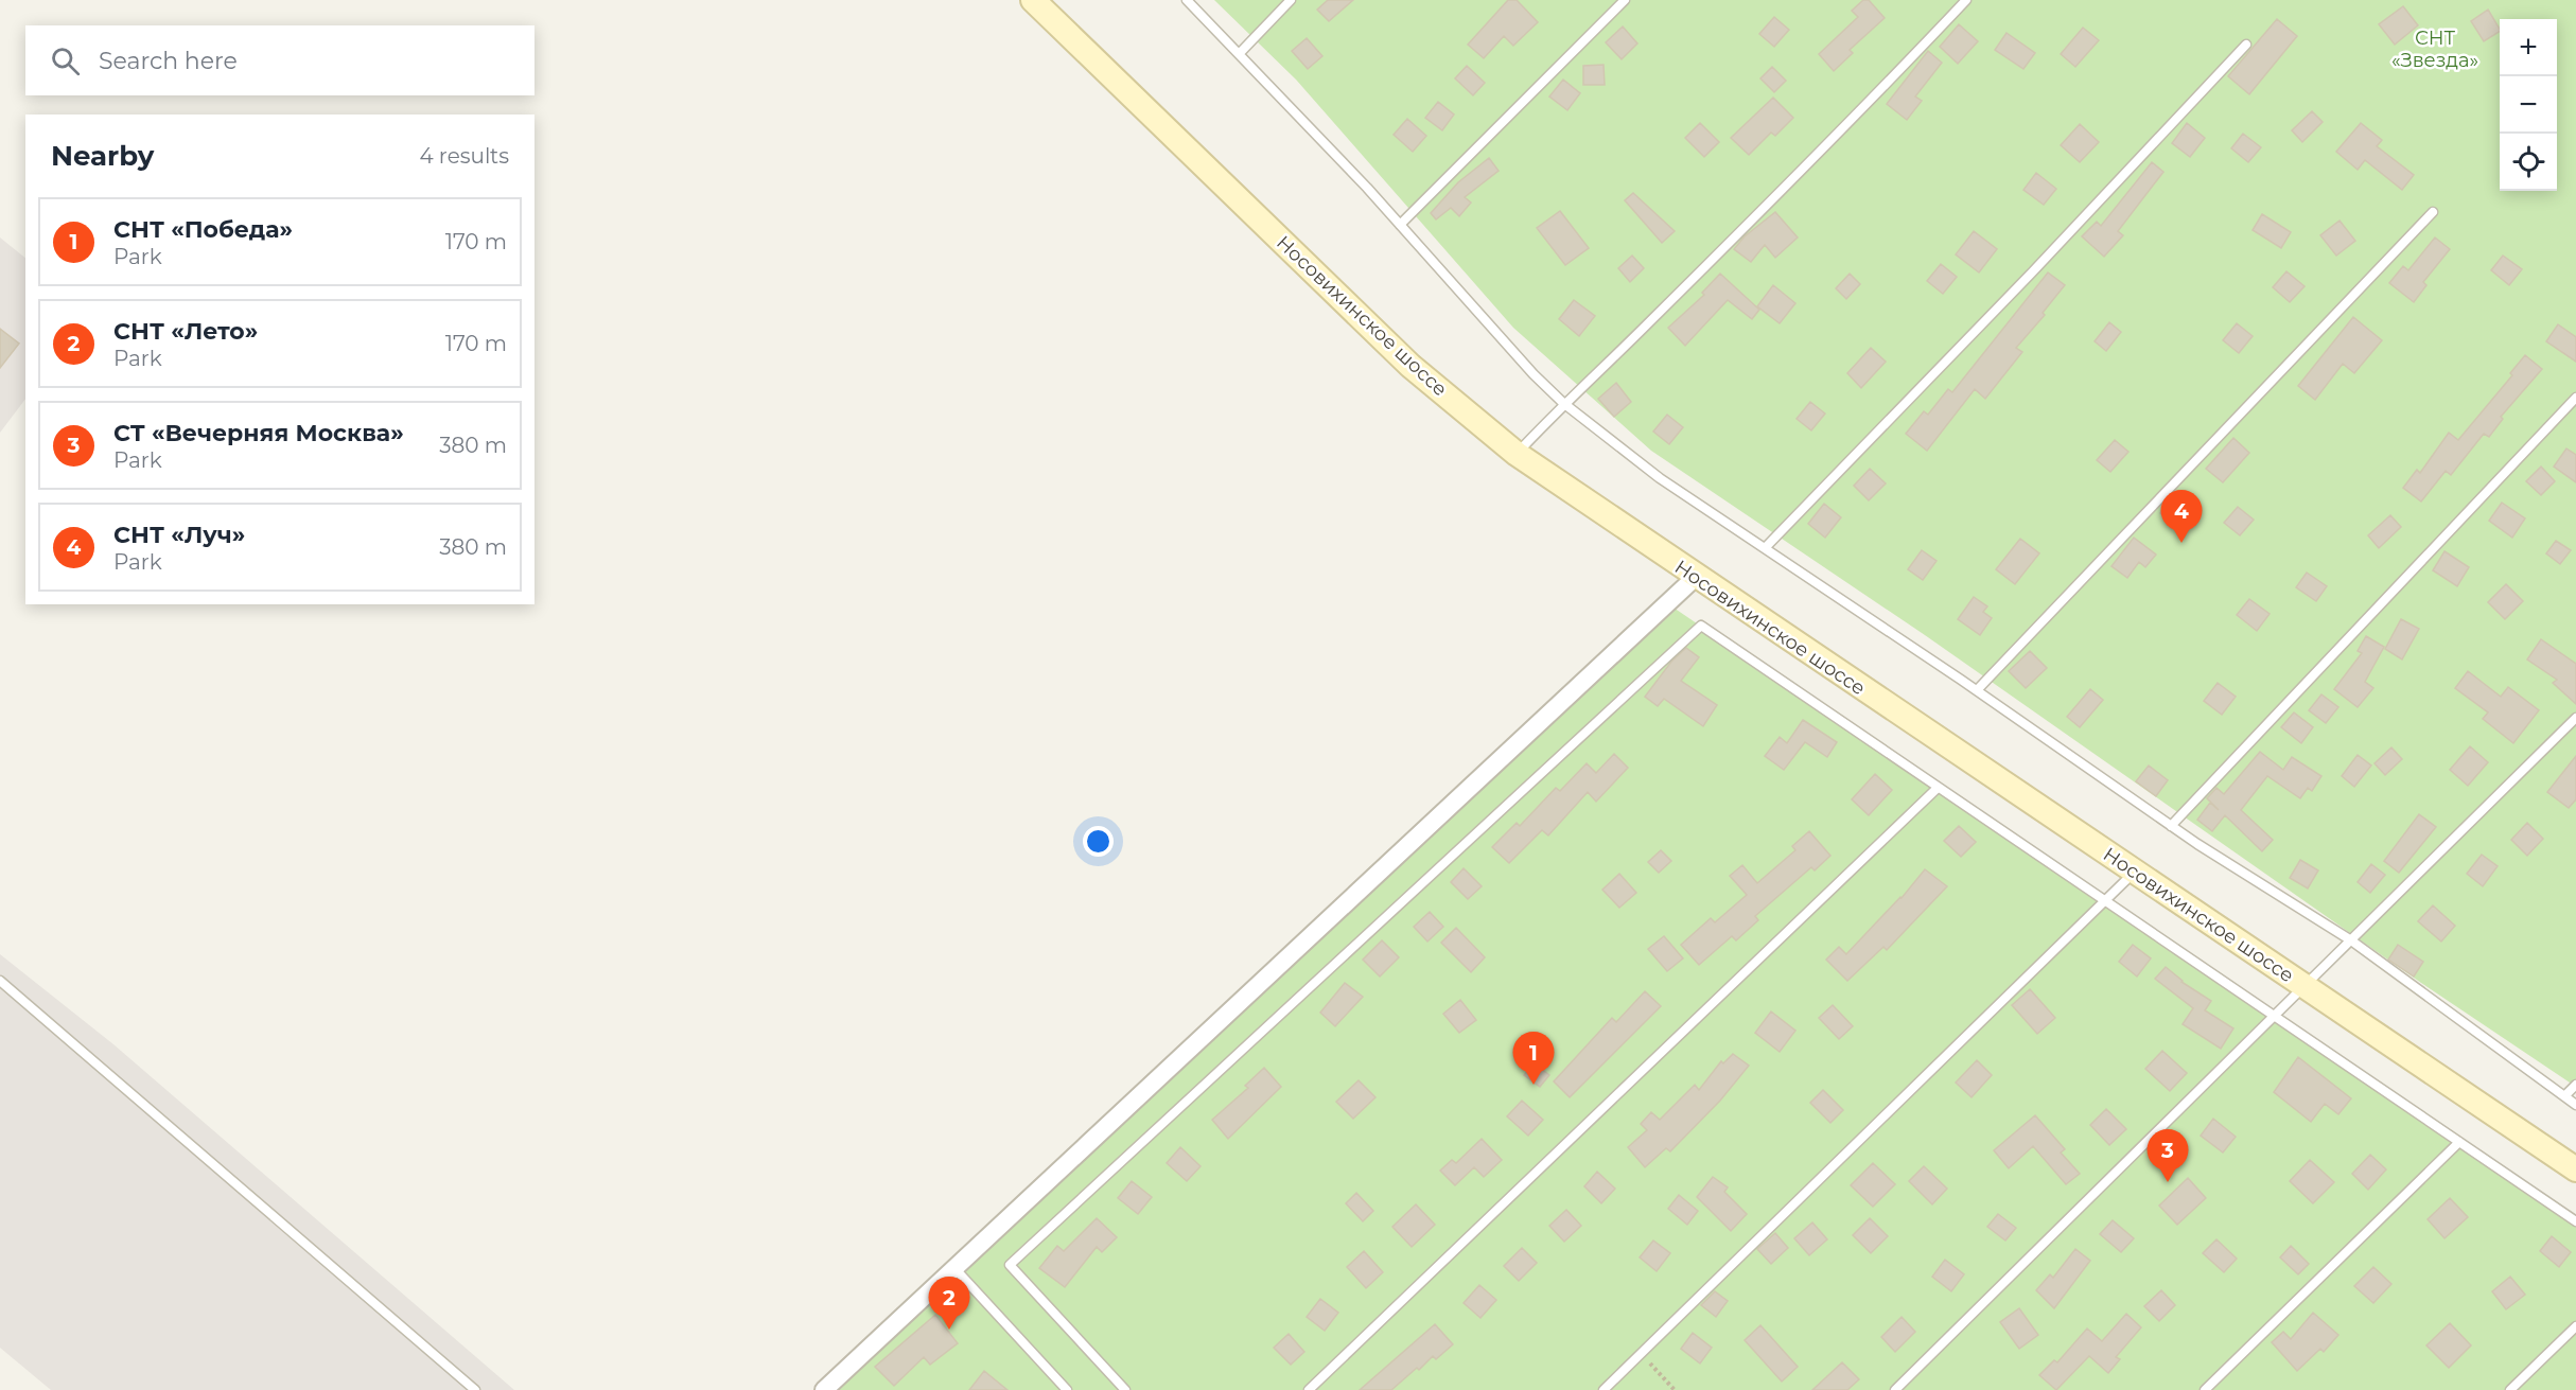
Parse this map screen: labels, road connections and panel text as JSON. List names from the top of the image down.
{
  "streets": {
    "main road": ["Носовихинское шоссе"]
  },
  "parks": ["СНТ «Звезда»"],
  "page": {
    "map_buttons": ["+", "−"],
    "search": "Search here",
    "heading": ["Nearby", "4 results"],
    "list": [
      {
        "mark": "1",
        "name": "СНТ «Победа»",
        "note": "Park",
        "value": "170 m"
      },
      {
        "mark": "2",
        "name": "СНТ «Лето»",
        "note": "Park",
        "value": "170 m"
      },
      {
        "mark": "3",
        "name": "СТ «Вечерняя Москва»",
        "note": "Park",
        "value": "380 m"
      },
      {
        "mark": "4",
        "name": "СНТ «Луч»",
        "note": "Park",
        "value": "380 m"
      }
    ],
    "pins": [
      "4",
      "1",
      "3",
      "2"
    ]
  }
}
